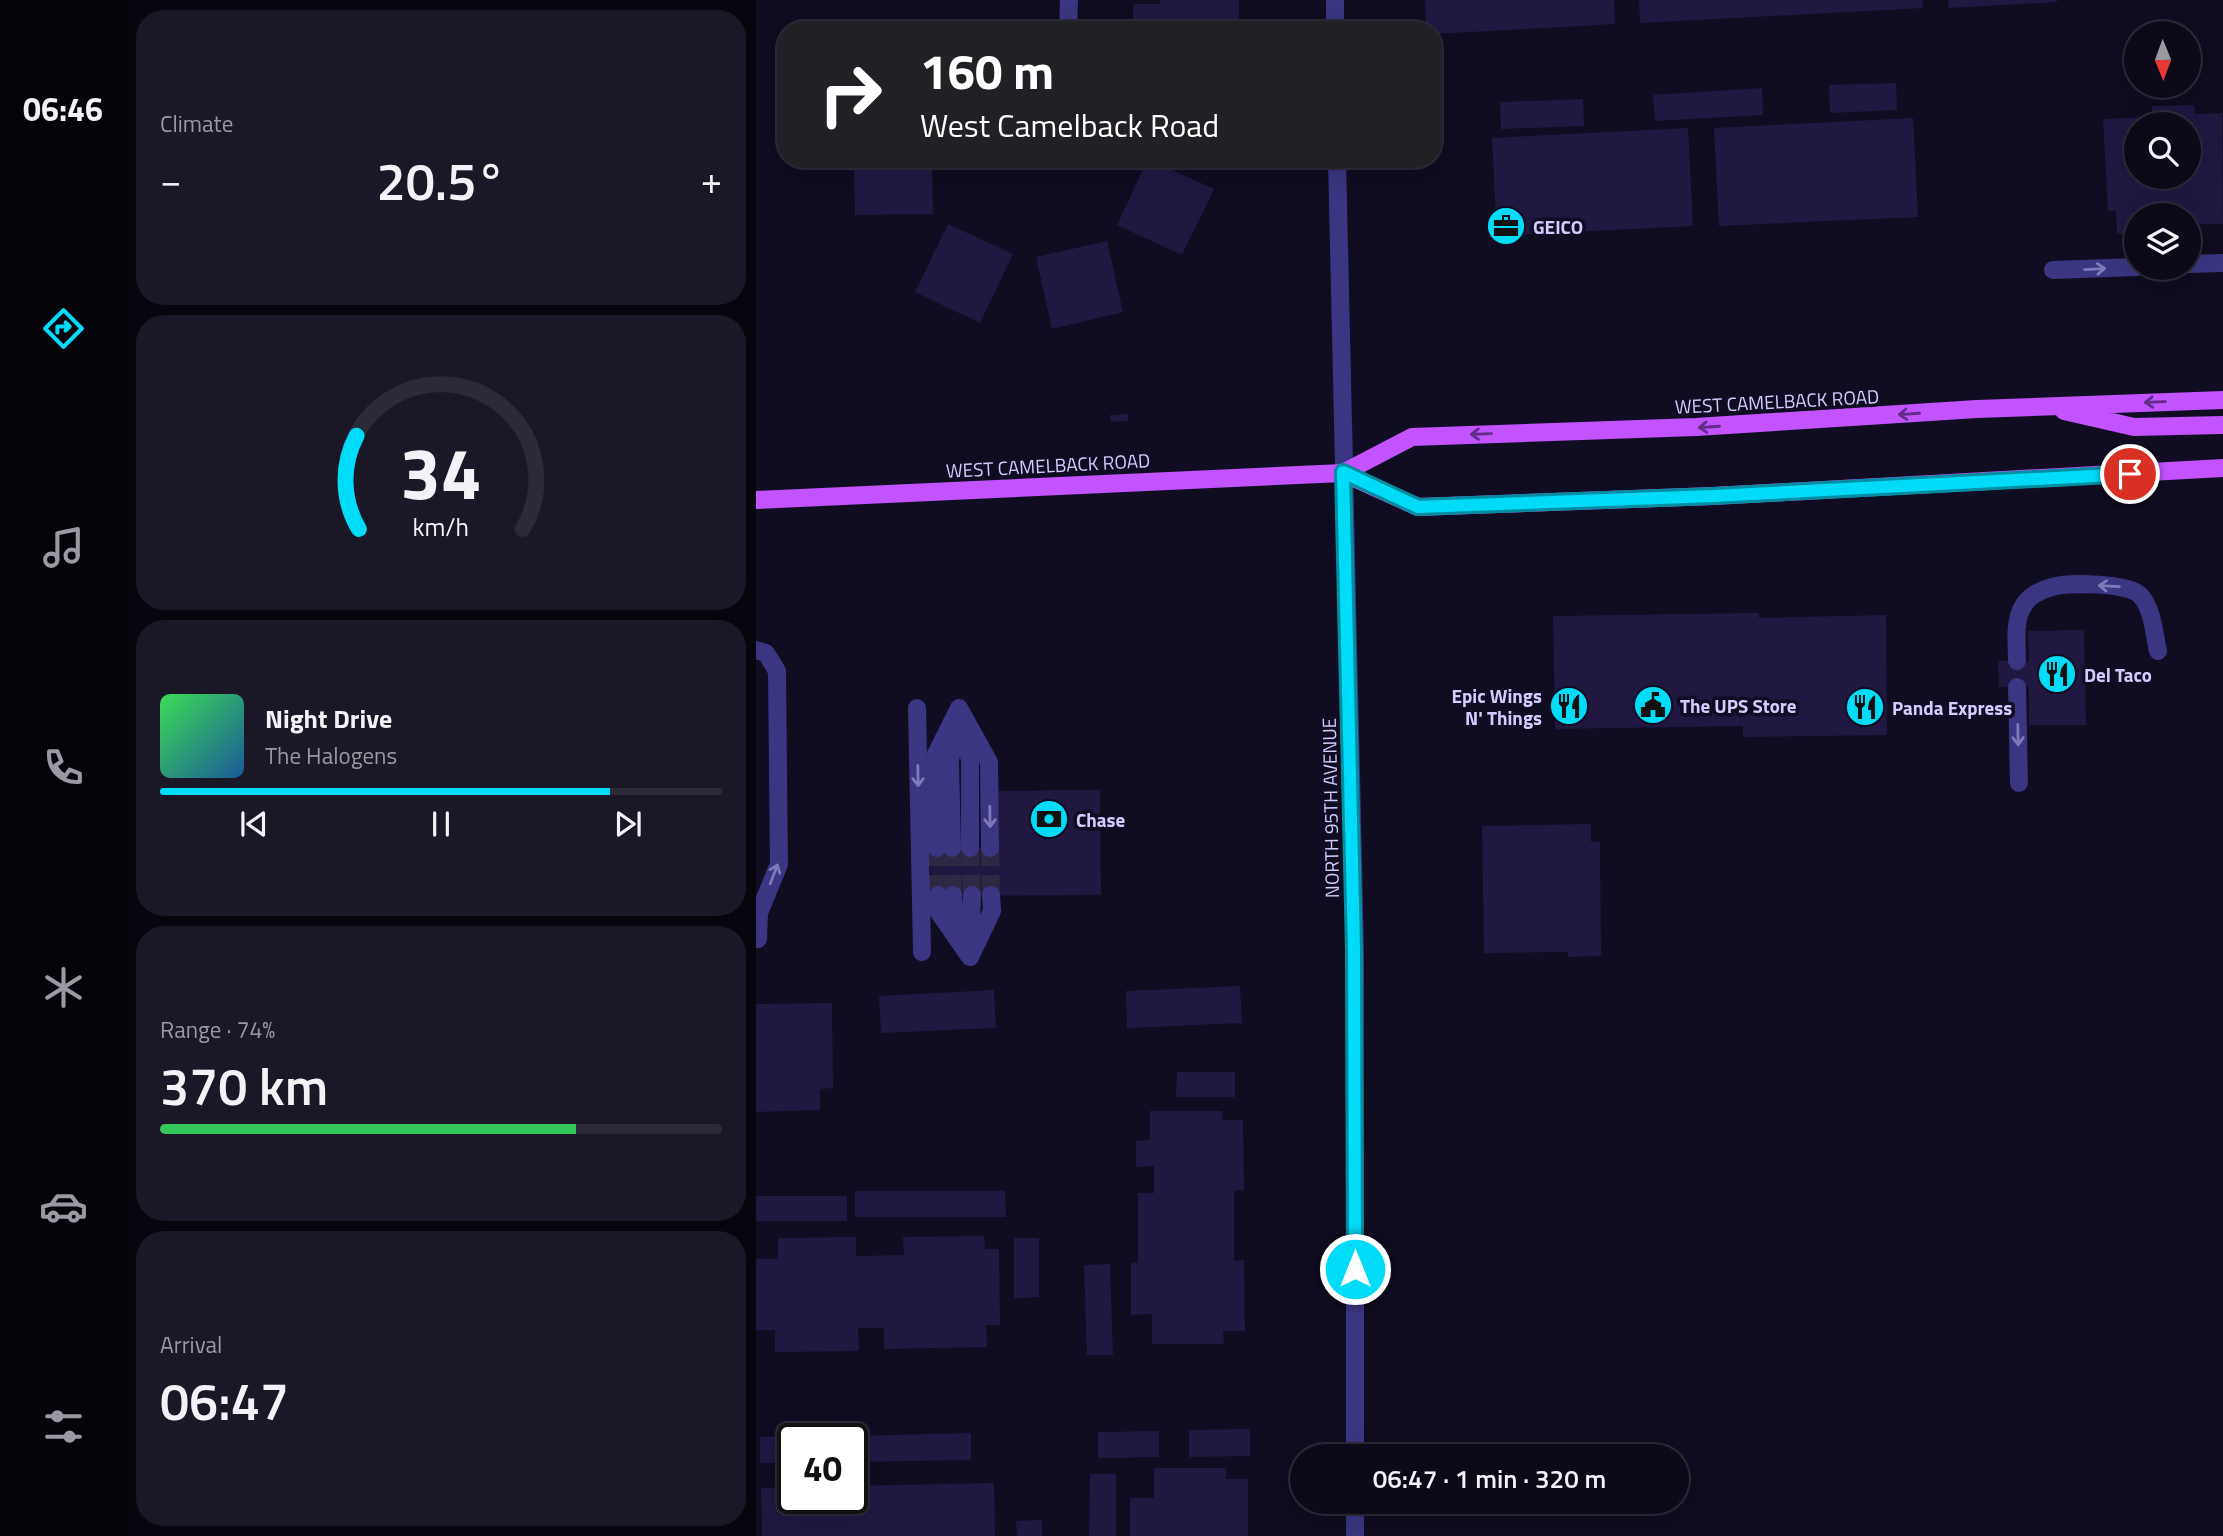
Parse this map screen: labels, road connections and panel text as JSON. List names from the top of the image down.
{
  "streets": {
    "main road": ["WEST CAMELBACK ROAD"],
    "street": ["NORTH 95TH AVENUE"]
  },
  "crossings": [
    ["WEST CAMELBACK ROAD", "NORTH 95TH AVENUE"]
  ],
  "places": {
    "office": ["GEICO"],
    "restaurant": ["Del Taco", "Epic Wings N' Things", "Panda Express"],
    "public building": ["The UPS Store"],
    "bank": ["Chase"]
  },
  "north": "bottom",
  "page": {
    "tabs": "06:46",
    "tile": [
      "Climate",
      ["Range · 74%", "370 km"],
      ["Arrival", "06:47"]
    ],
    "turn": ["160 m", "West Camelback Road"],
    "heat": ["−", "20.5°", "+"],
    "song": ["Night Drive", "The Halogens"],
    "limit": "40",
    "trip": "06:47 · 1 min · 320 m",
    "gauge": ["34", "km/h"]
  }
}
